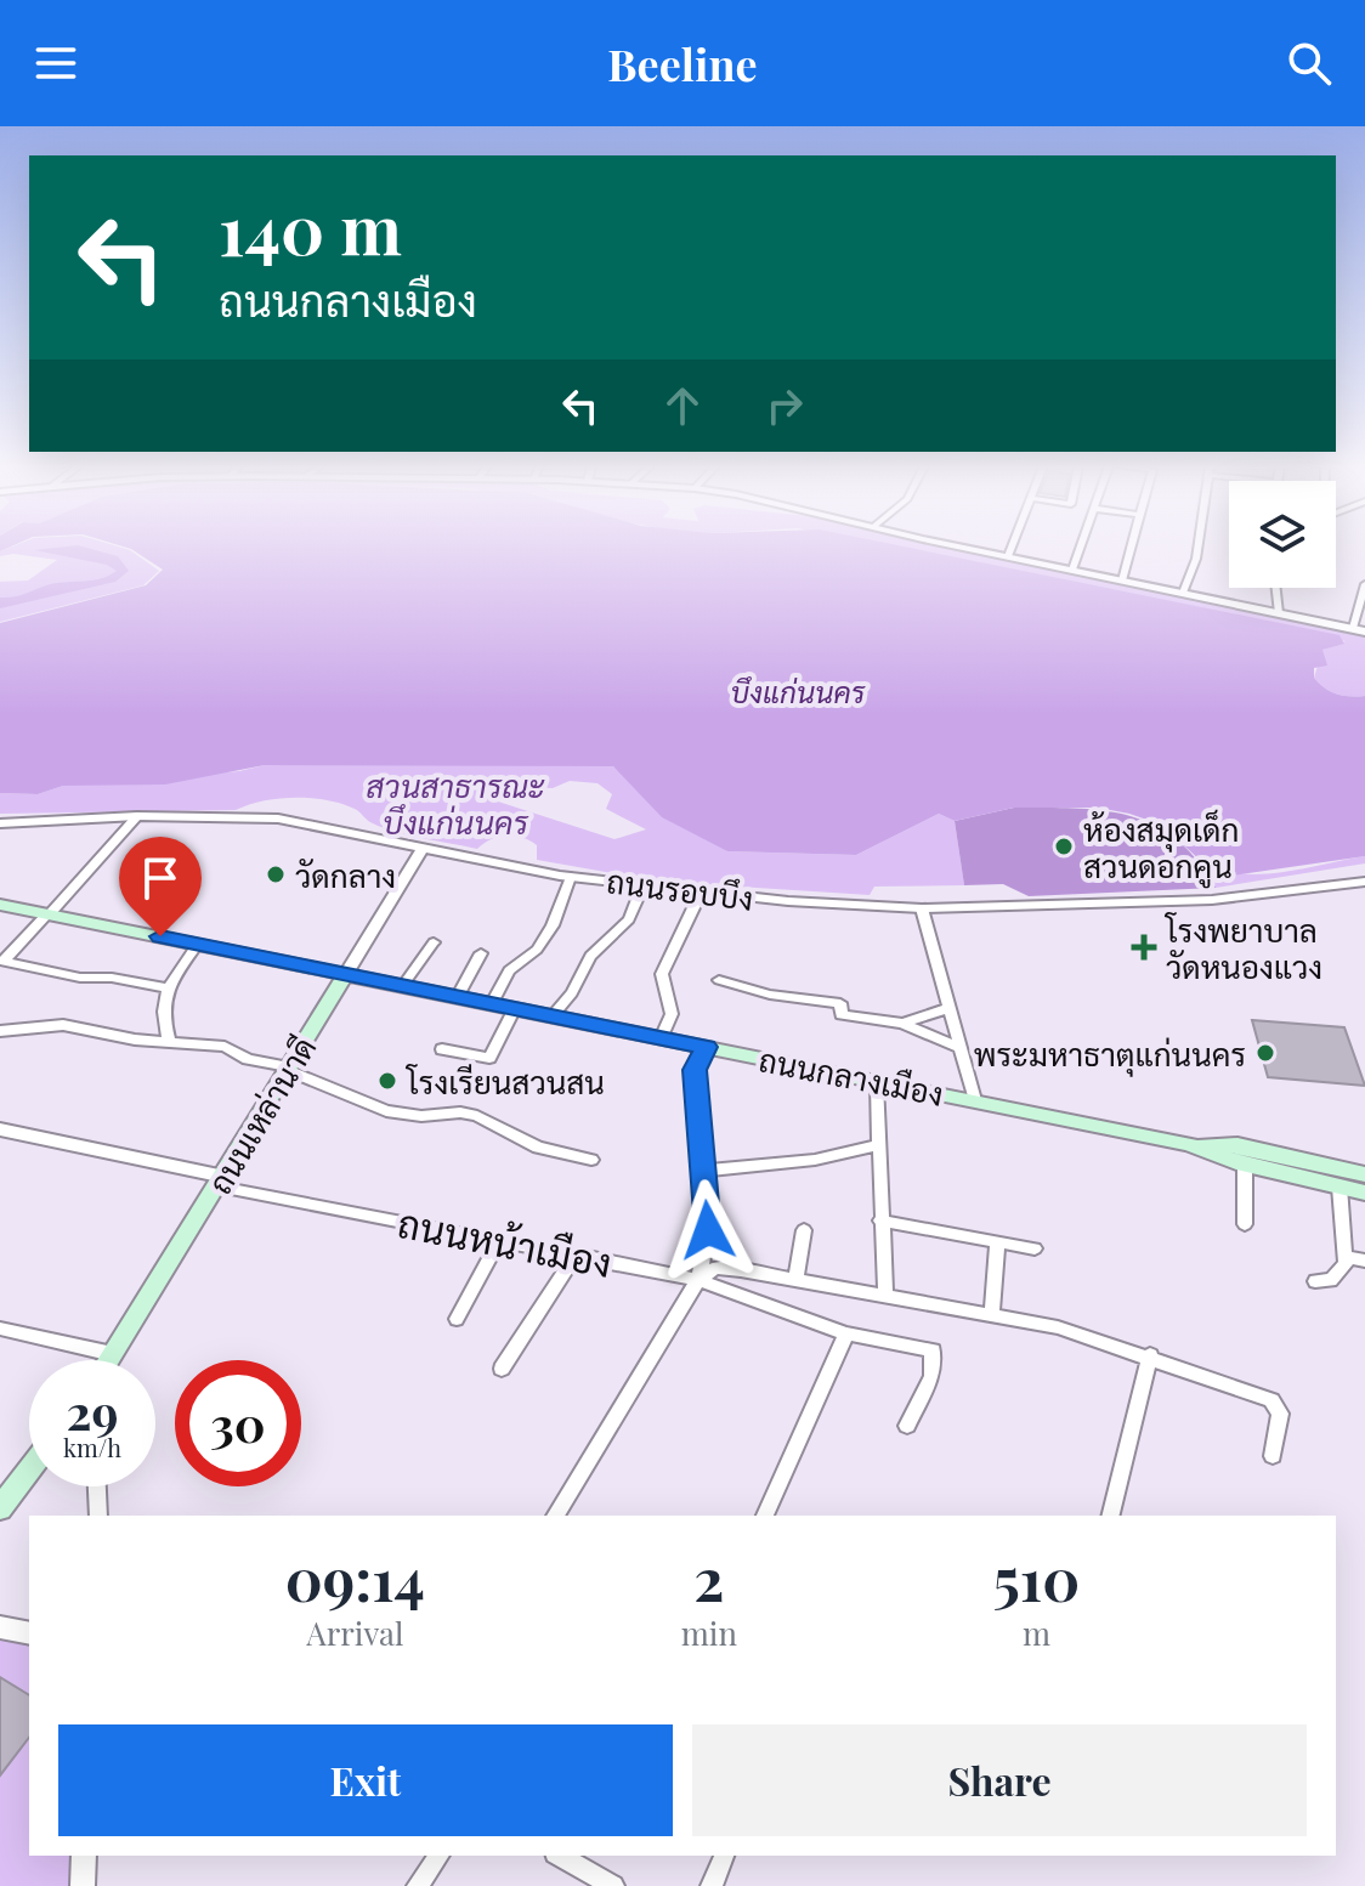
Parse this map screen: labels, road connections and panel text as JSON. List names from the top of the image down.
{
  "streets": {
    "main road": ["ถนนกลางเมือง", "ถนนเหล่านาดี"],
    "street": ["ถนนรอบบึง", "ถนนหน้าเมือง"]
  },
  "crossings": [
    ["ถนนรอบบึง", "ถนนเหล่านาดี"],
    ["ถนนกลางเมือง", "ถนนเหล่านาดี"],
    ["ถนนเหล่านาดี", "ถนนหน้าเมือง"]
  ],
  "water": ["บึงแก่นนคร"],
  "parks": ["สวนสาธารณะ บึงแก่นนคร"],
  "places": {
    "other": [
      "ห้องสมุดเด็ก สวนดอกคูน",
      "วัดกลาง",
      "พระมหาธาตุแก่นนคร",
      "โรงเรียนสวนสน"
    ],
    "health": ["โรงพยาบาล วัดหนองแวง"]
  },
  "page": {
    "header": "Beeline",
    "turn": ["140 m", "ถนนกลางเมือง"],
    "speed": "29 km/h",
    "limit": "30",
    "eta": [
      "09:14",
      "Arrival",
      "2",
      "min",
      "510",
      "m"
    ],
    "buttons": ["Exit", "Share"]
  }
}
